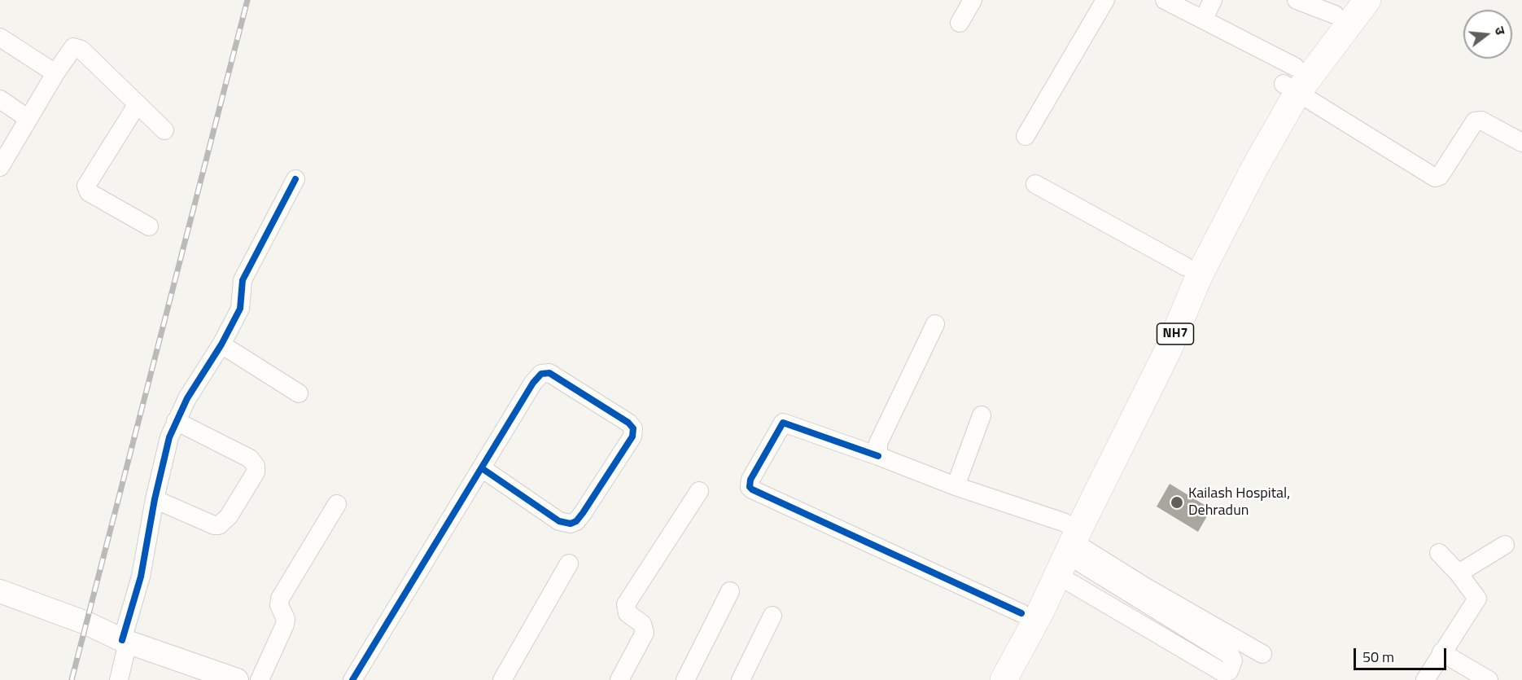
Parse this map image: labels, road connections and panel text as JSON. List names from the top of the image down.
{
  "streets": {
    "highway": ["NH7"]
  },
  "places": ["Kailash Hospital, Dehradun"],
  "scale_bar": "50 m",
  "north": "right"
}
